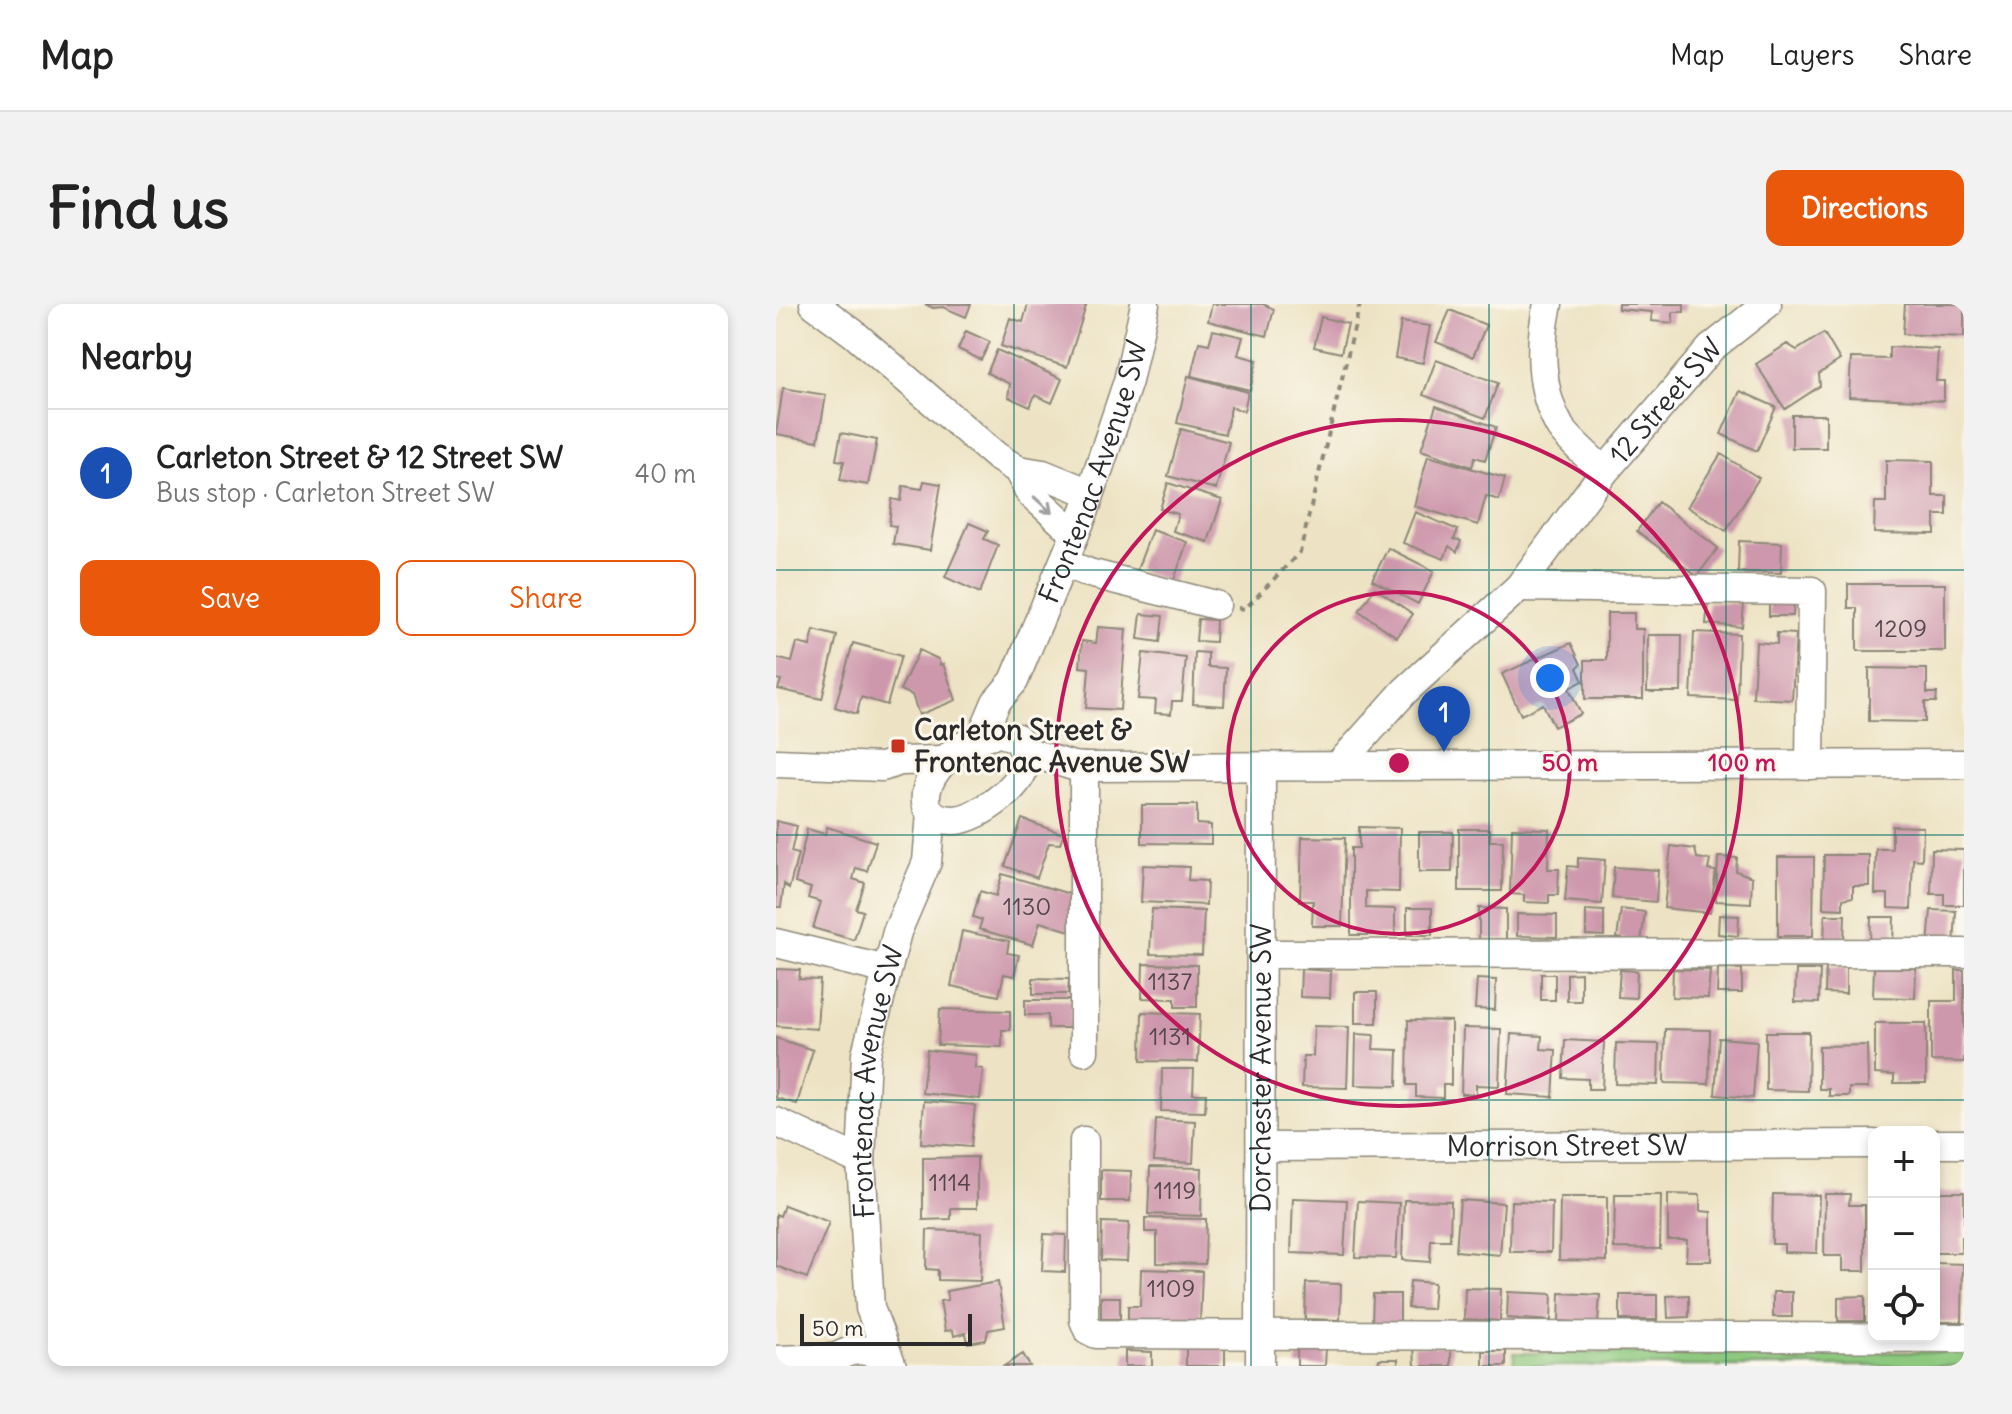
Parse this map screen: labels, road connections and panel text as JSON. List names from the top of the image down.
{
  "streets": {
    "street": [
      "12 Street SW",
      "Frontenac Avenue SW",
      "Dorchester Avenue SW",
      "Morrison Street SW"
    ]
  },
  "crossings": [
    ["Dorchester Avenue SW", "Morrison Street SW"]
  ],
  "places": {
    "transit": ["Carleton Street & Frontenac Avenue SW"]
  },
  "house_numbers": [
    "1209",
    "1130",
    "1137",
    "1131",
    "1114",
    "1119",
    "1109"
  ],
  "scale_bar": "50 m",
  "page": {
    "header": "Map",
    "nav": ["Map", "Layers", "Share"],
    "buttons": [
      "Directions",
      ["Save", "Share"]
    ],
    "title": "Find us",
    "heading": "Nearby",
    "list": [
      {
        "mark": "1",
        "name": "Carleton Street & 12 Street SW",
        "note": "Bus stop · Carleton Street SW",
        "value": "40 m"
      }
    ],
    "pins": "1",
    "map_buttons": ["+", "−"],
    "scale": "50 m"
  },
  "rings": ["50 m", "100 m"]
}
